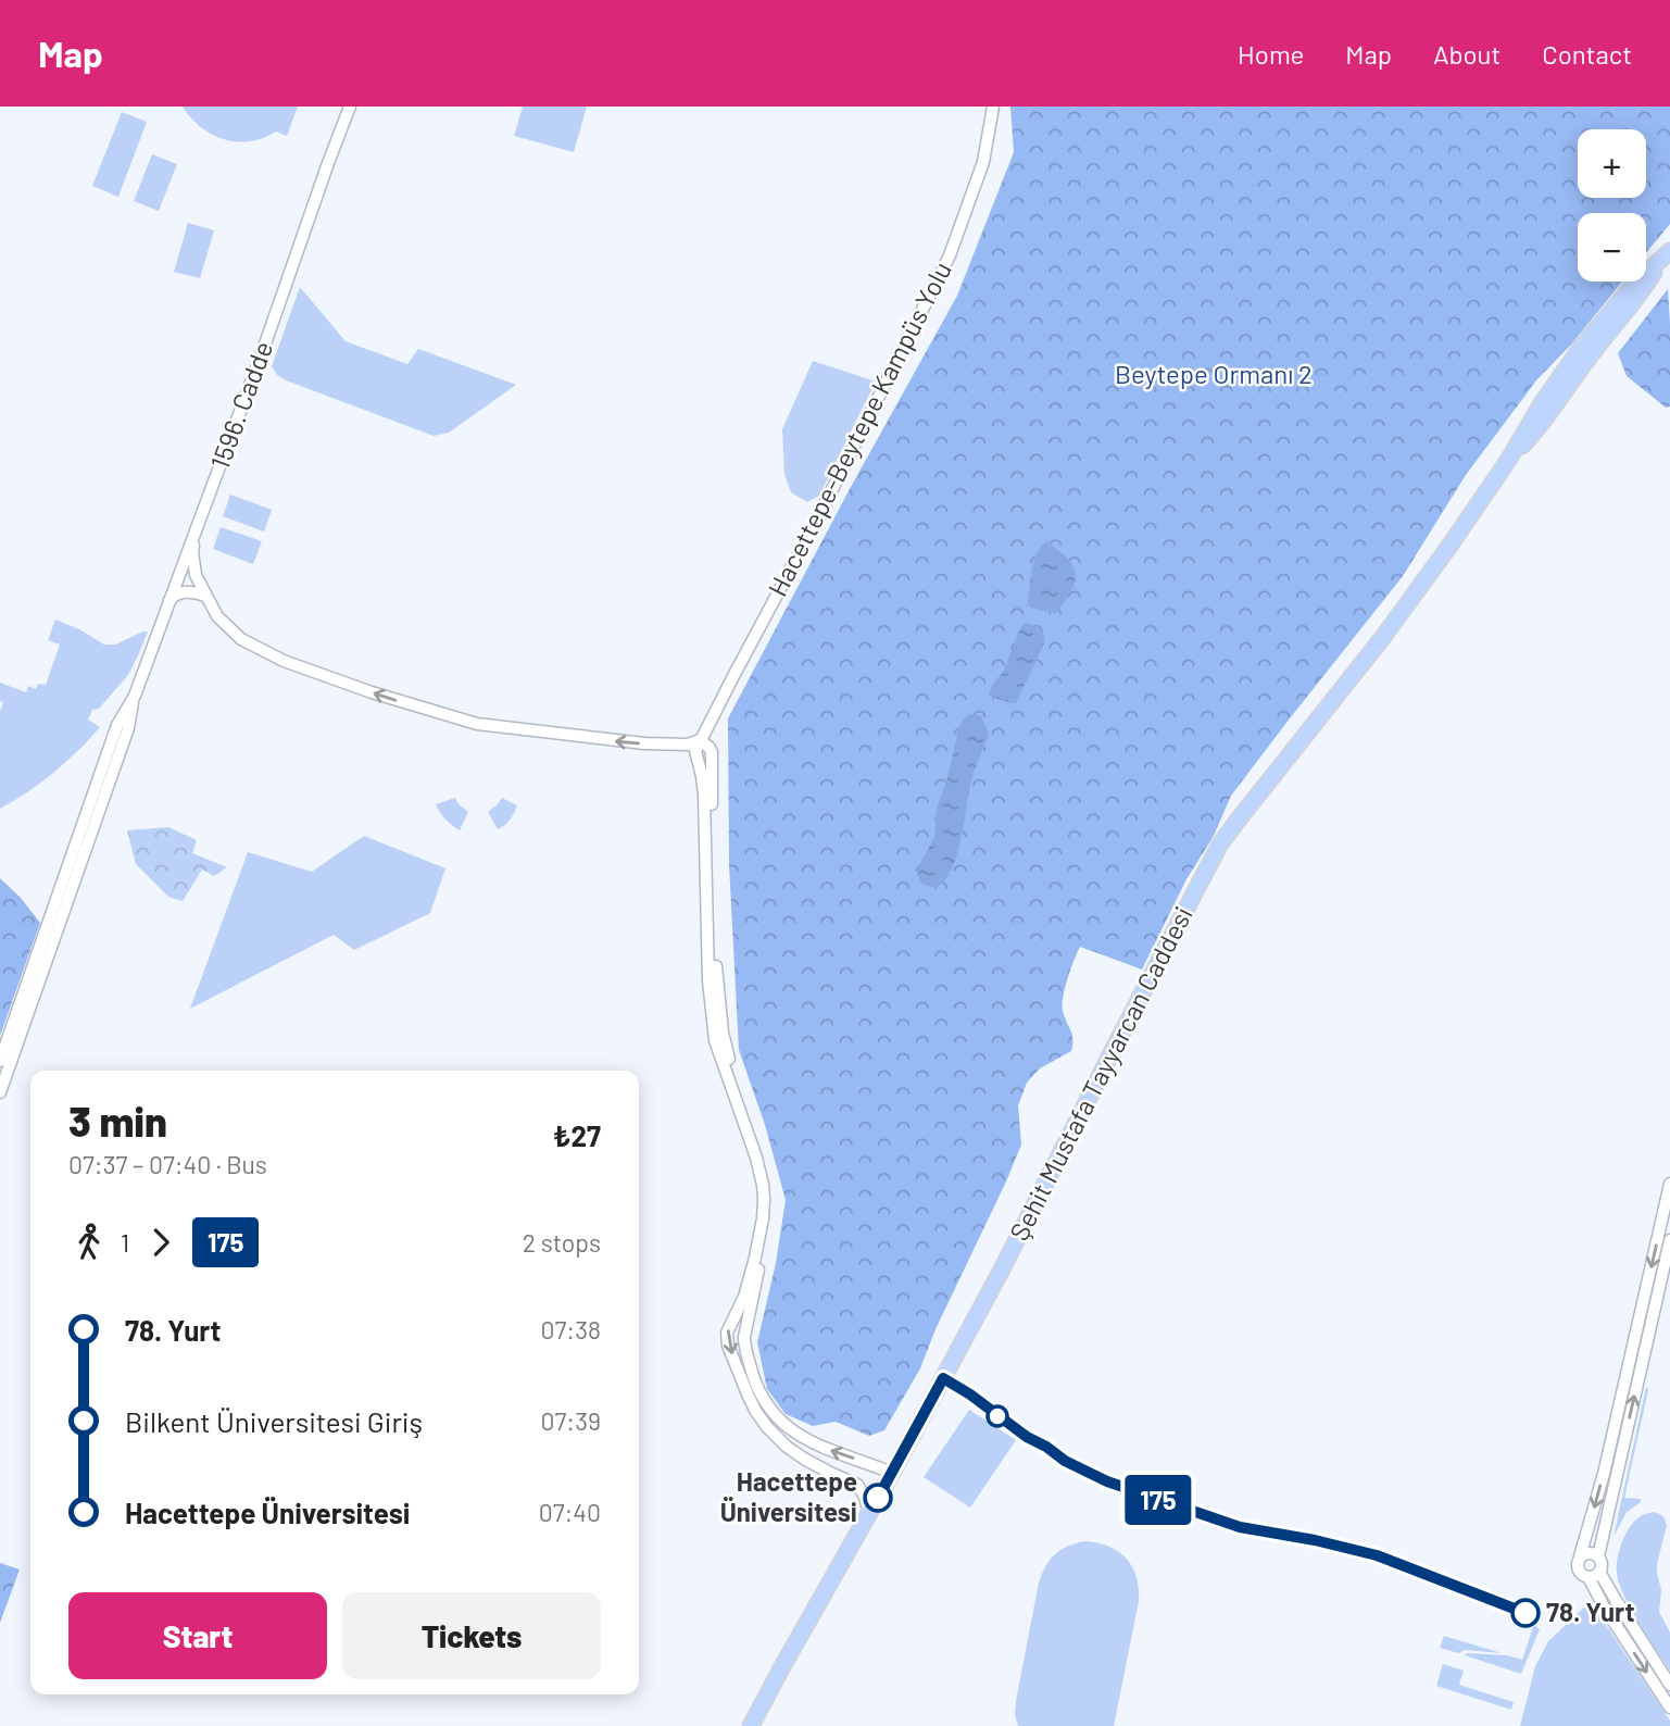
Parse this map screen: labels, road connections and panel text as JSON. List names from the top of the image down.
{
  "streets": {
    "main road": ["Şehit Mustafa Tayyarcan Caddesi"],
    "street": ["1596. Cadde", "Hacettepe-Beytepe Kampüs Yolu"]
  },
  "parks": ["Beytepe Ormanı 2"],
  "places": ["Hacettepe Üniversitesi", "78. Yurt"],
  "lines": ["bus line 175"],
  "page": {
    "header": "Map",
    "nav": [
      "Home",
      "Map",
      "About",
      "Contact"
    ],
    "on_map": "175",
    "map_buttons": ["+", "−"],
    "heading": ["3 min", "07:37 – 07:40 · Bus", "₺27"],
    "legs": ["1", "175", "2 stops"],
    "list": [
      {
        "name": "78. Yurt",
        "value": "07:38"
      },
      {
        "name": "Bilkent Üniversitesi Giriş",
        "value": "07:39"
      },
      {
        "name": "Hacettepe Üniversitesi",
        "value": "07:40"
      }
    ],
    "buttons": ["Start", "Tickets"]
  }
}
